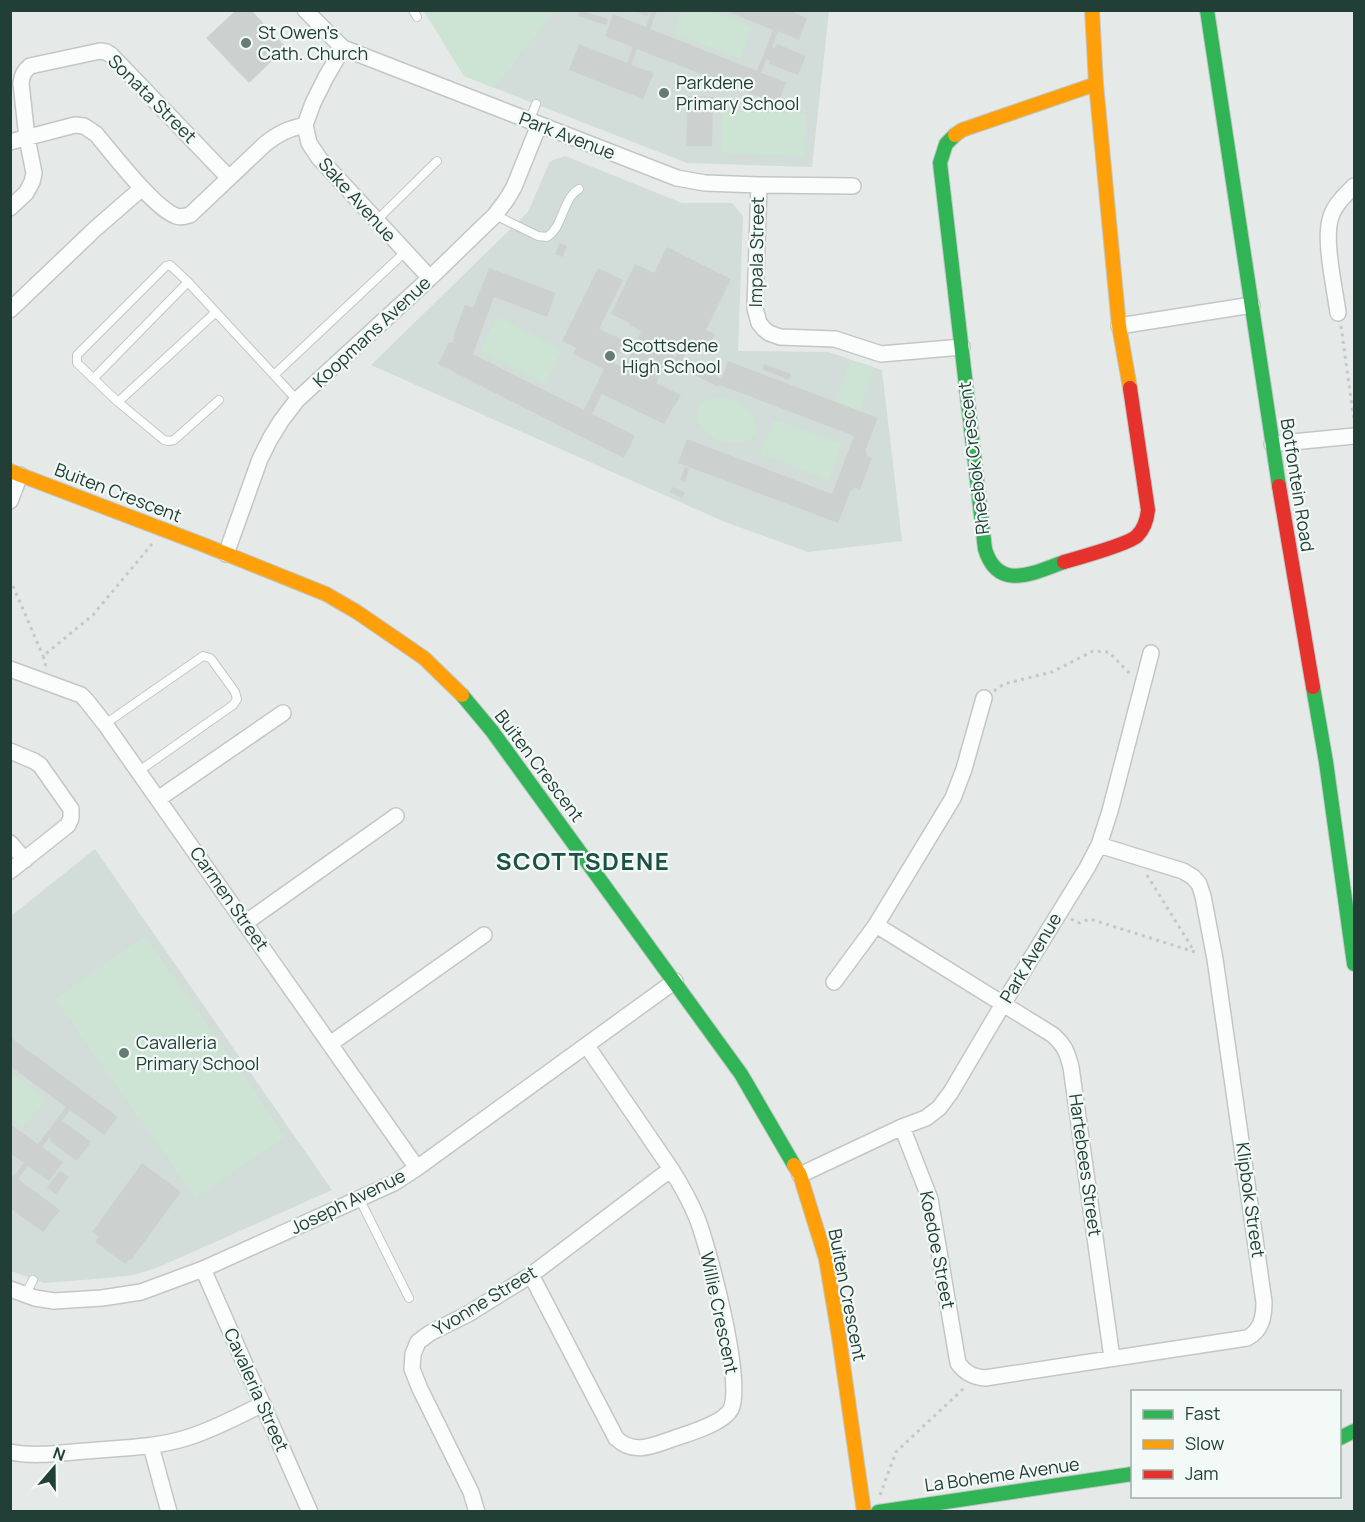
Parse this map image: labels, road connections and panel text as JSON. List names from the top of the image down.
{
  "streets": {
    "street": [
      "Sonata Street",
      "Park Avenue",
      "Sake Avenue",
      "Impala Street",
      "Koopmans Avenue",
      "Rheebok Crescent",
      "Botfontein Road",
      "Buiten Crescent",
      "Carmen Street",
      "Hartebees Street",
      "Klipbok Street",
      "Joseph Avenue",
      "Koedoe Street",
      "Yvonne Street",
      "Willie Crescent",
      "Cavaleria Street",
      "La Boheme Avenue"
    ]
  },
  "crossings": [
    ["Park Avenue", "Impala Street"],
    ["Park Avenue", "Koopmans Avenue"],
    ["Park Avenue", "Buiten Crescent"],
    ["Park Avenue", "Hartebees Street"],
    ["Park Avenue", "Klipbok Street"],
    ["Park Avenue", "Koedoe Street"],
    ["Sake Avenue", "Koopmans Avenue"],
    ["Impala Street", "Rheebok Crescent"],
    ["Koopmans Avenue", "Buiten Crescent"],
    ["Buiten Crescent", "Joseph Avenue"],
    ["Carmen Street", "Joseph Avenue"],
    ["Hartebees Street", "Klipbok Street"],
    ["Klipbok Street", "Koedoe Street"],
    ["Joseph Avenue", "Willie Crescent"],
    ["Joseph Avenue", "Cavaleria Street"],
    ["Yvonne Street", "Willie Crescent"]
  ],
  "districts": ["SCOTTSDENE"],
  "places": [
    "St Owen's Cath. Church",
    "Parkdene Primary School",
    "Scottsdene High School",
    "Cavalleria Primary School"
  ],
  "legend": ["Fast", "Slow", "Jam"],
  "north": "top"
}
